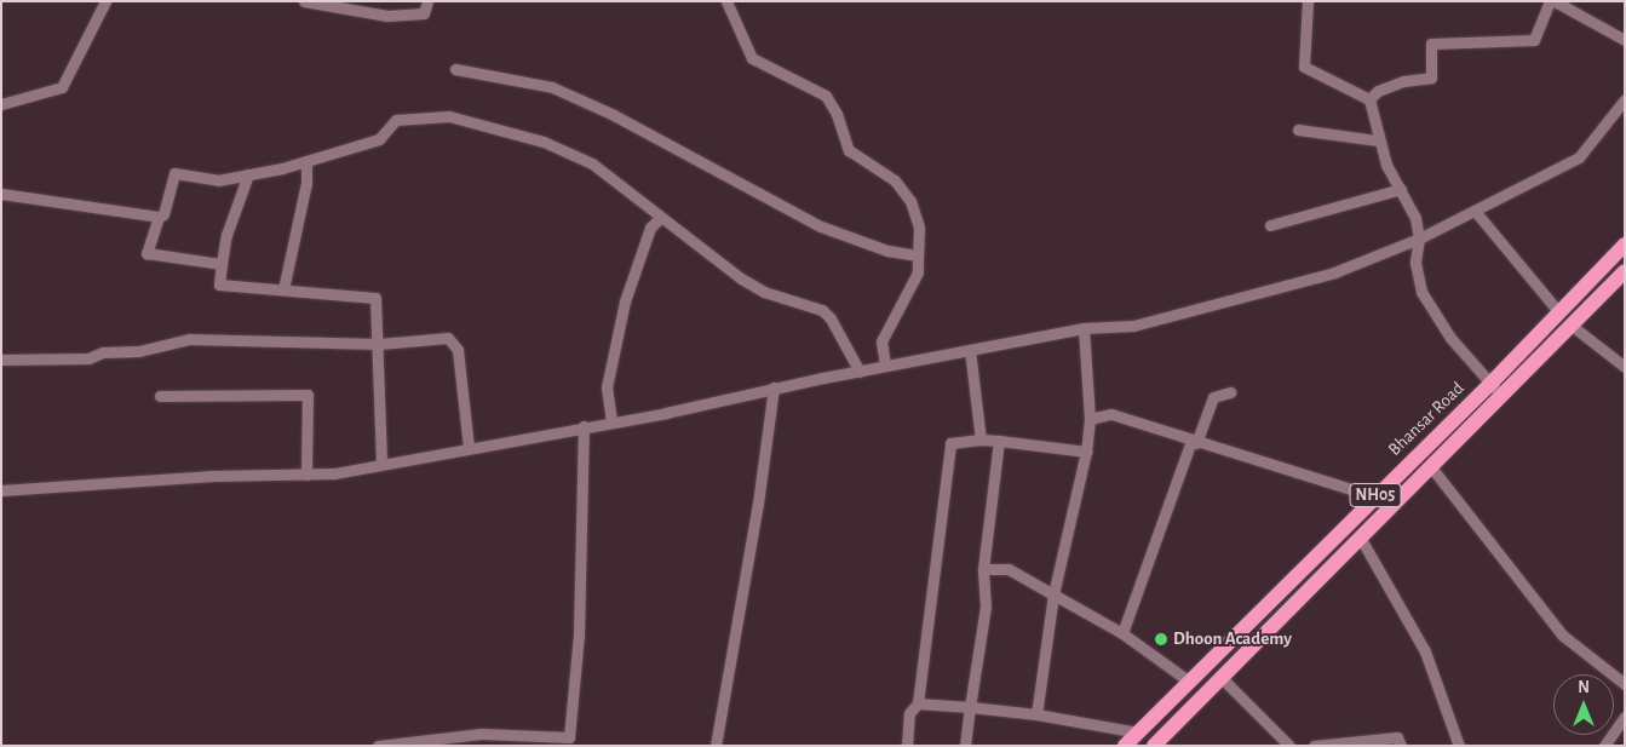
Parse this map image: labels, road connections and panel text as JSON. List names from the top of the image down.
{
  "streets": {
    "highway": ["Bhansar Road", "NH05"]
  },
  "places": ["Dhoon Academy"],
  "north": "top"
}
